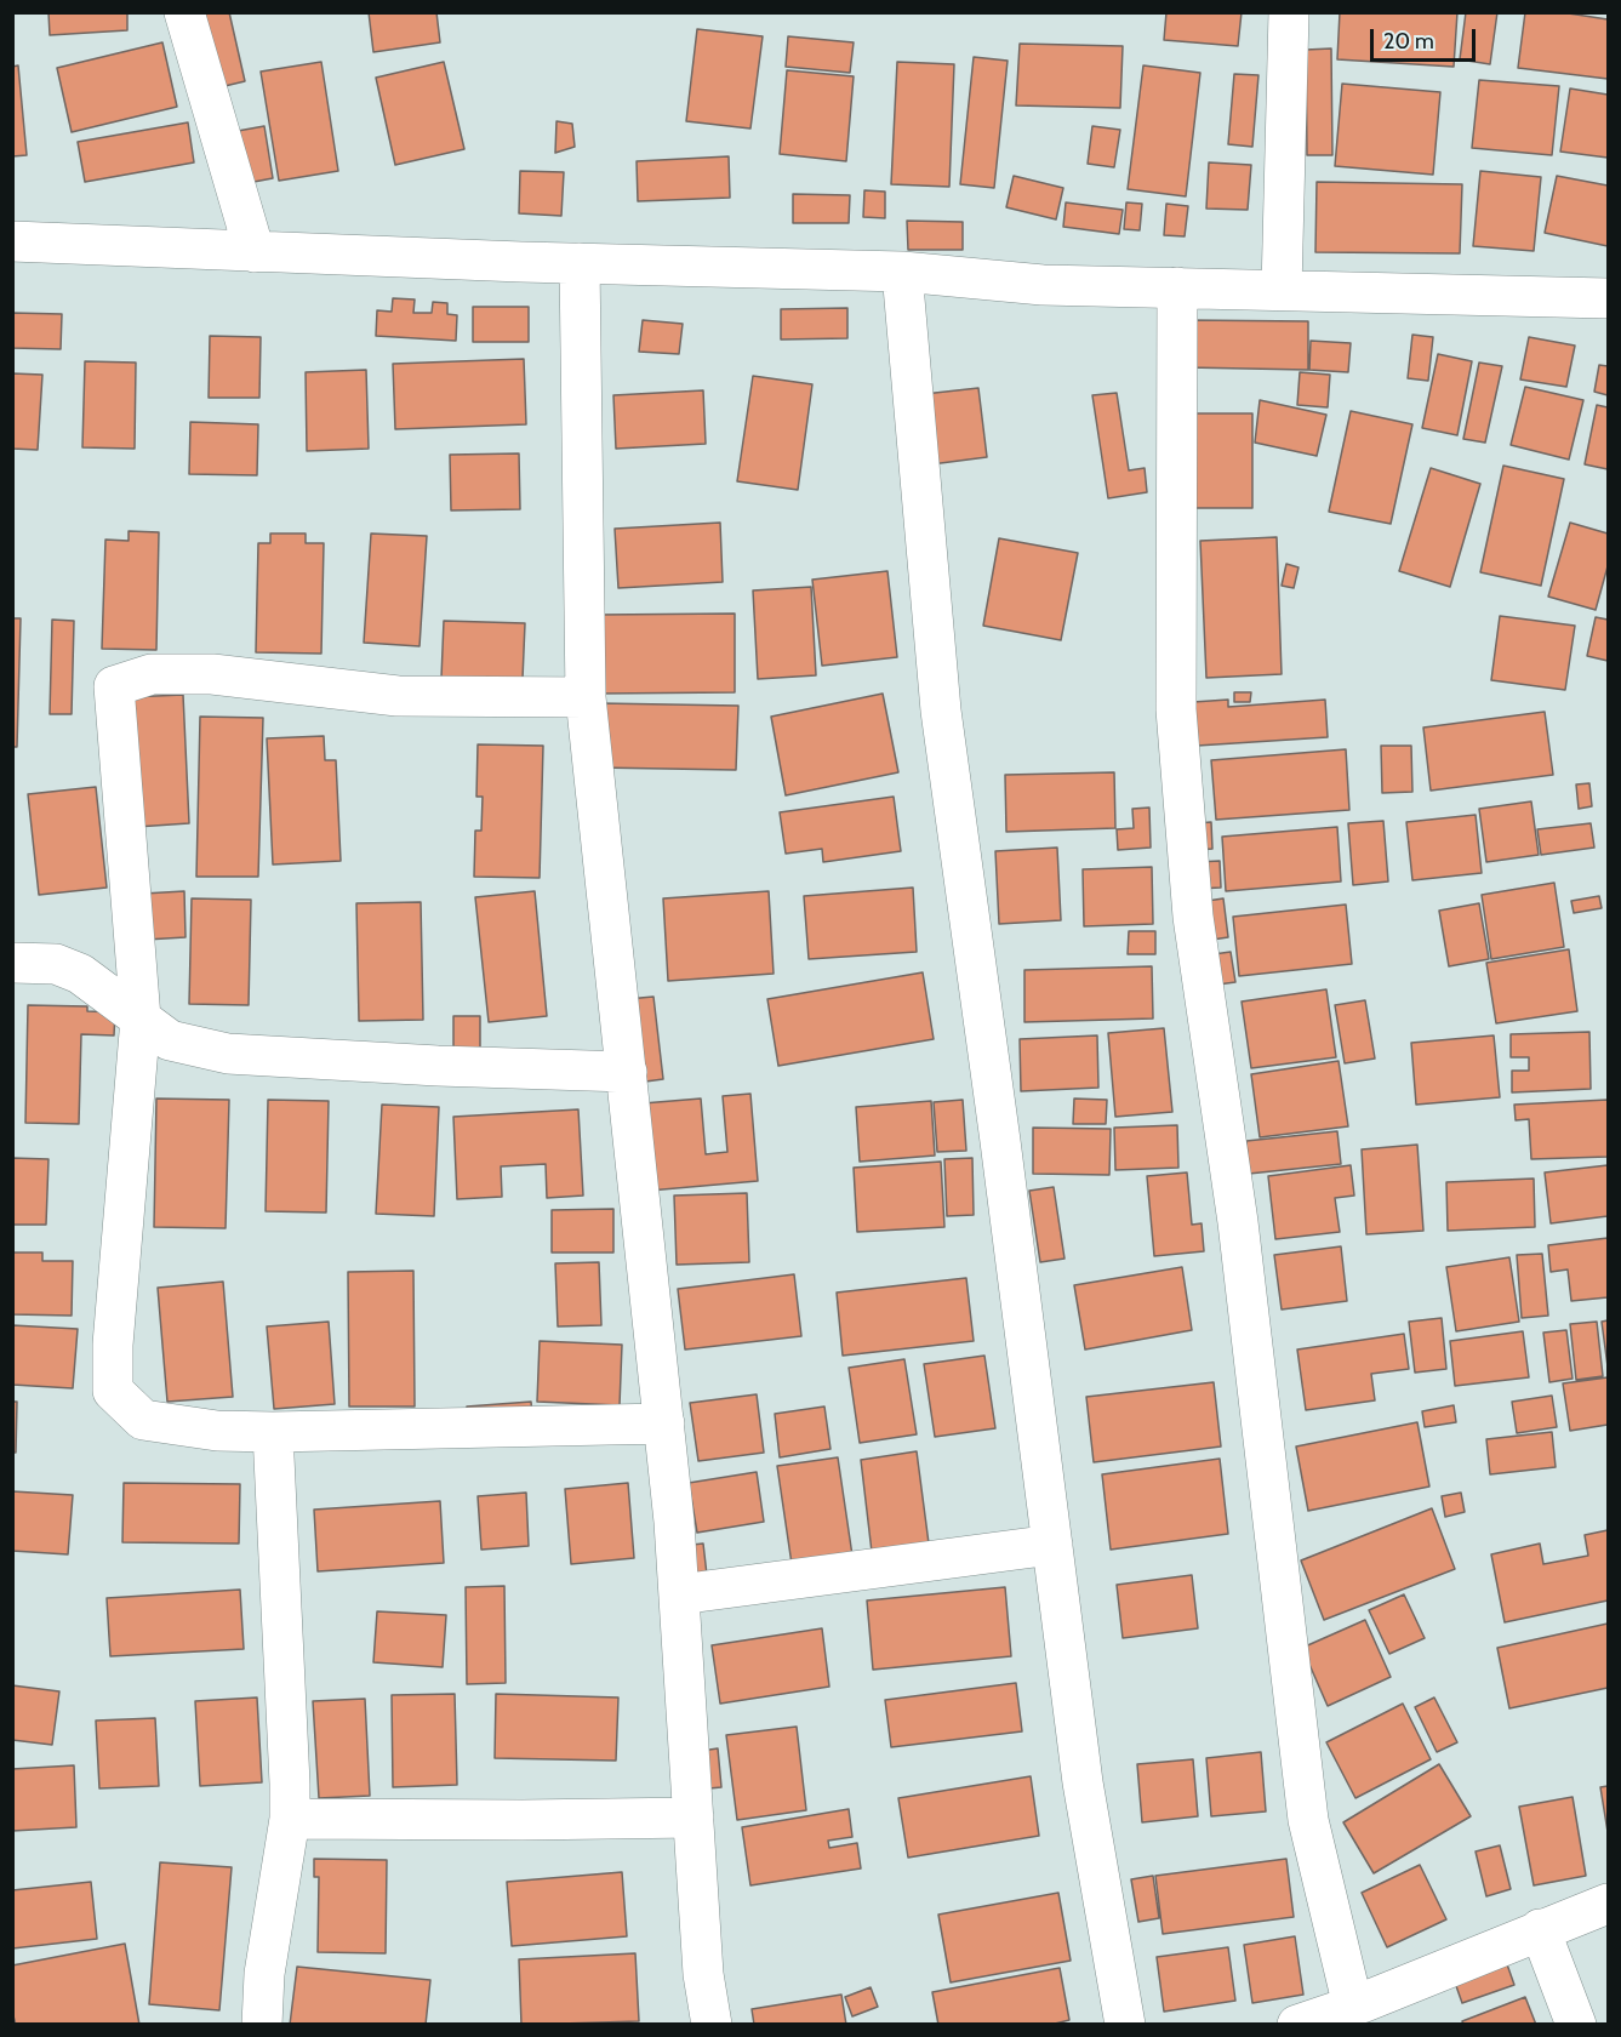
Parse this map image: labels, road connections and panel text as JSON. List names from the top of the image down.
{
  "scale_bar": "20 m"
}
